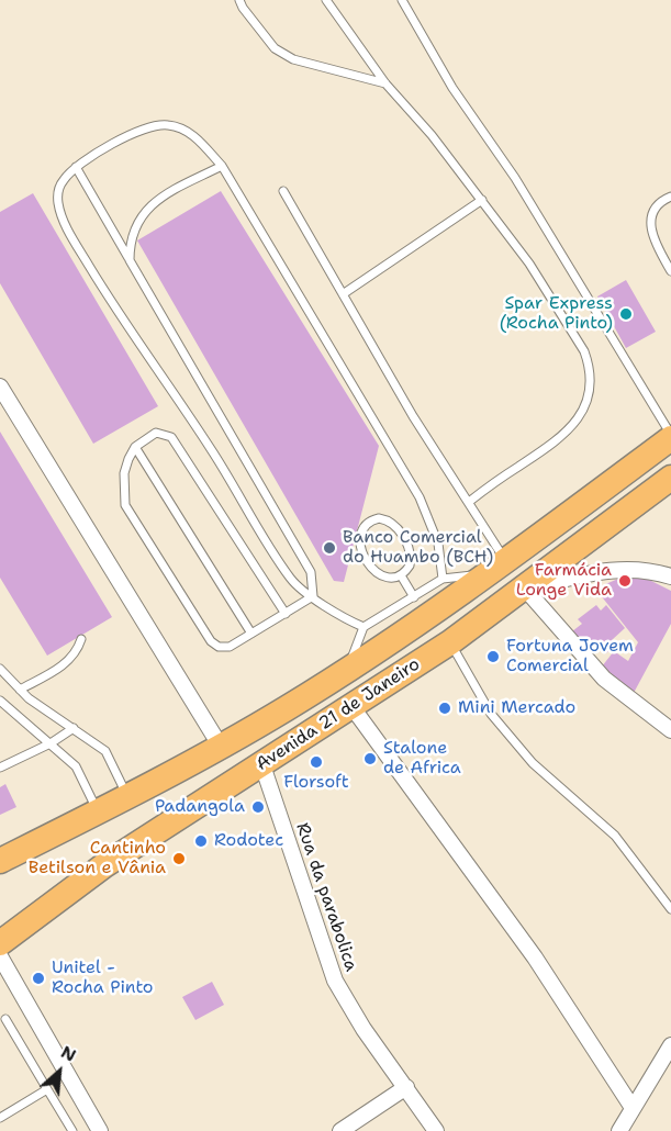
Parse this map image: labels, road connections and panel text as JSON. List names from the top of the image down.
{
  "streets": {
    "main road": ["Avenida 21 de Janeiro"],
    "street": ["Rua da parabolica"]
  },
  "crossings": [
    ["Avenida 21 de Janeiro", "Rua da parabolica"]
  ],
  "places": [
    "Spar Express (Rocha Pinto)",
    "Banco Comercial do Huambo (BCH)",
    "Farmácia Longe Vida",
    "Fortuna Jovem Comercial",
    "Mini Mercado",
    "Stalone de Africa",
    "Florsoft",
    "Padangola",
    "Rodotec",
    "Cantinho Betilson e Vânia",
    "Unitel - Rocha Pinto"
  ],
  "north": "top right"
}
